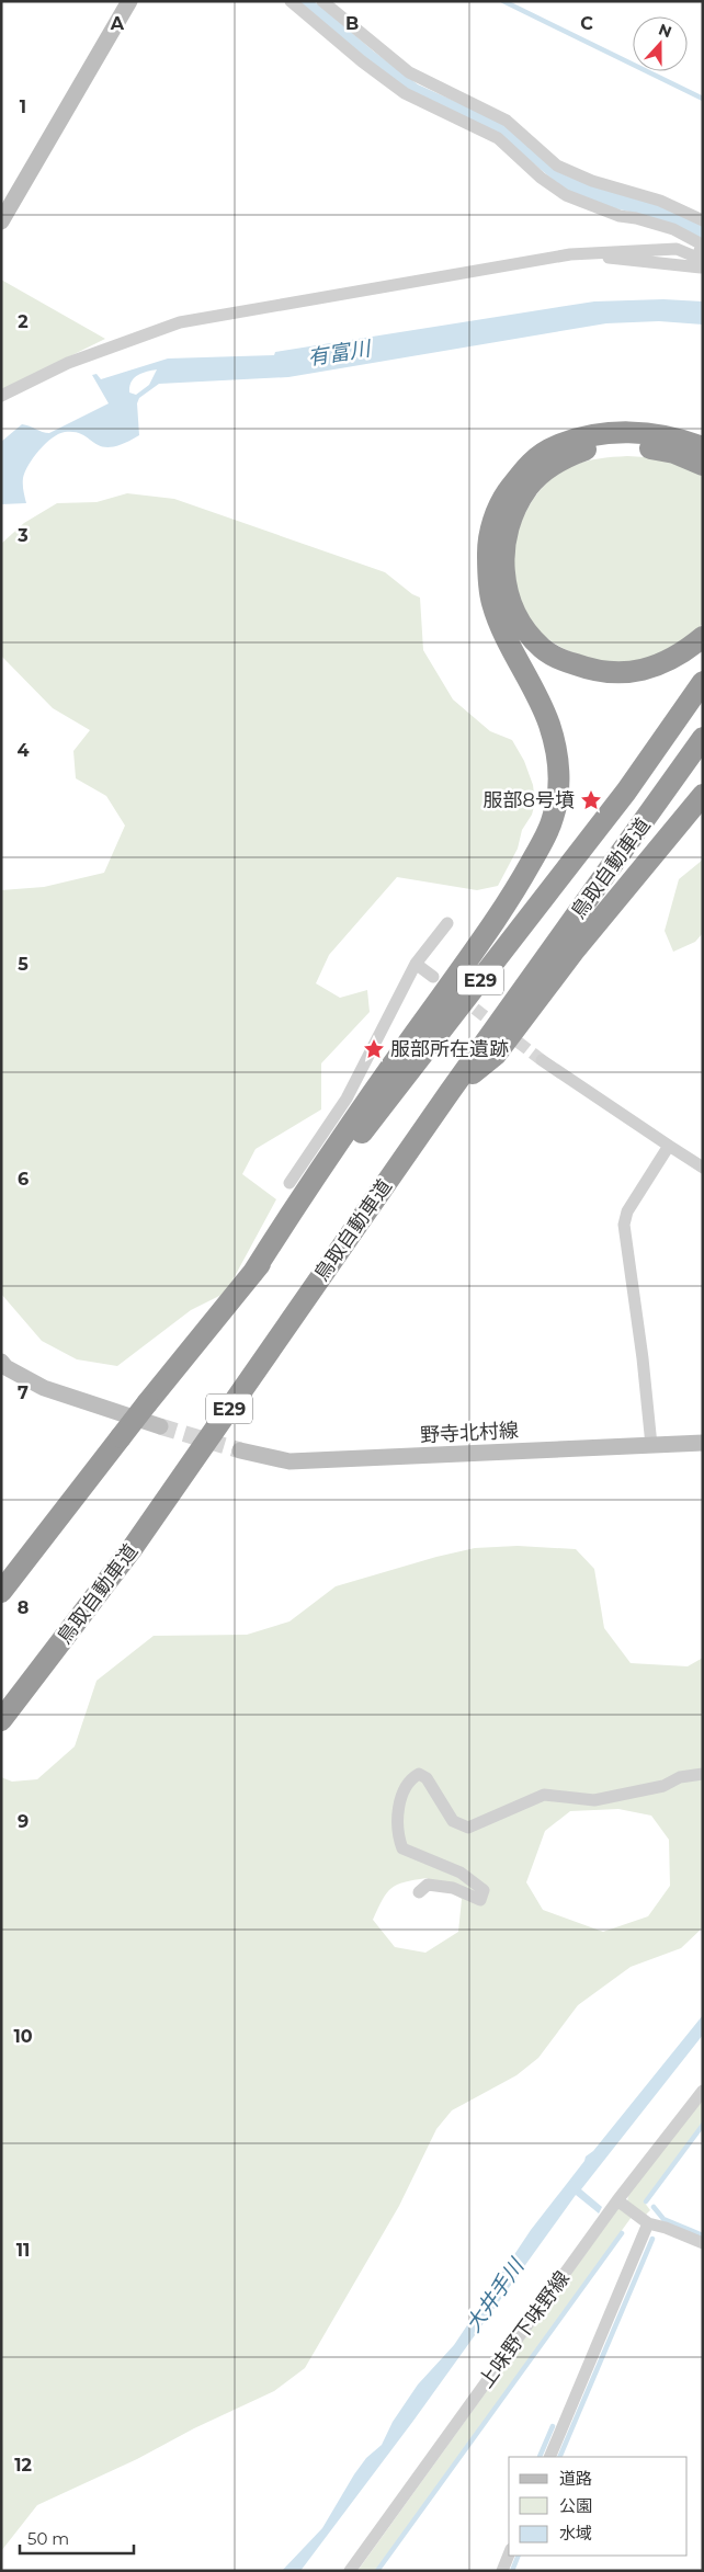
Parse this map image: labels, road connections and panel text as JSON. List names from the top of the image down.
{
  "streets": {
    "highway": ["鳥取自動車道", "E29"],
    "street": ["野寺北村線", "上味野下味野線"]
  },
  "water": ["有富川", "大井手川"],
  "places": {
    "place": ["服部8号墳", "服部所在遺跡"]
  },
  "legend": ["道路", "公園", "水域"],
  "scale_bar": "50 m",
  "north": "top",
  "grid": {
    "columns": ["A", "B", "C"],
    "rows": [
      "1",
      "2",
      "3",
      "4",
      "5",
      "6",
      "7",
      "8",
      "9",
      "10",
      "11",
      "12"
    ]
  }
}
